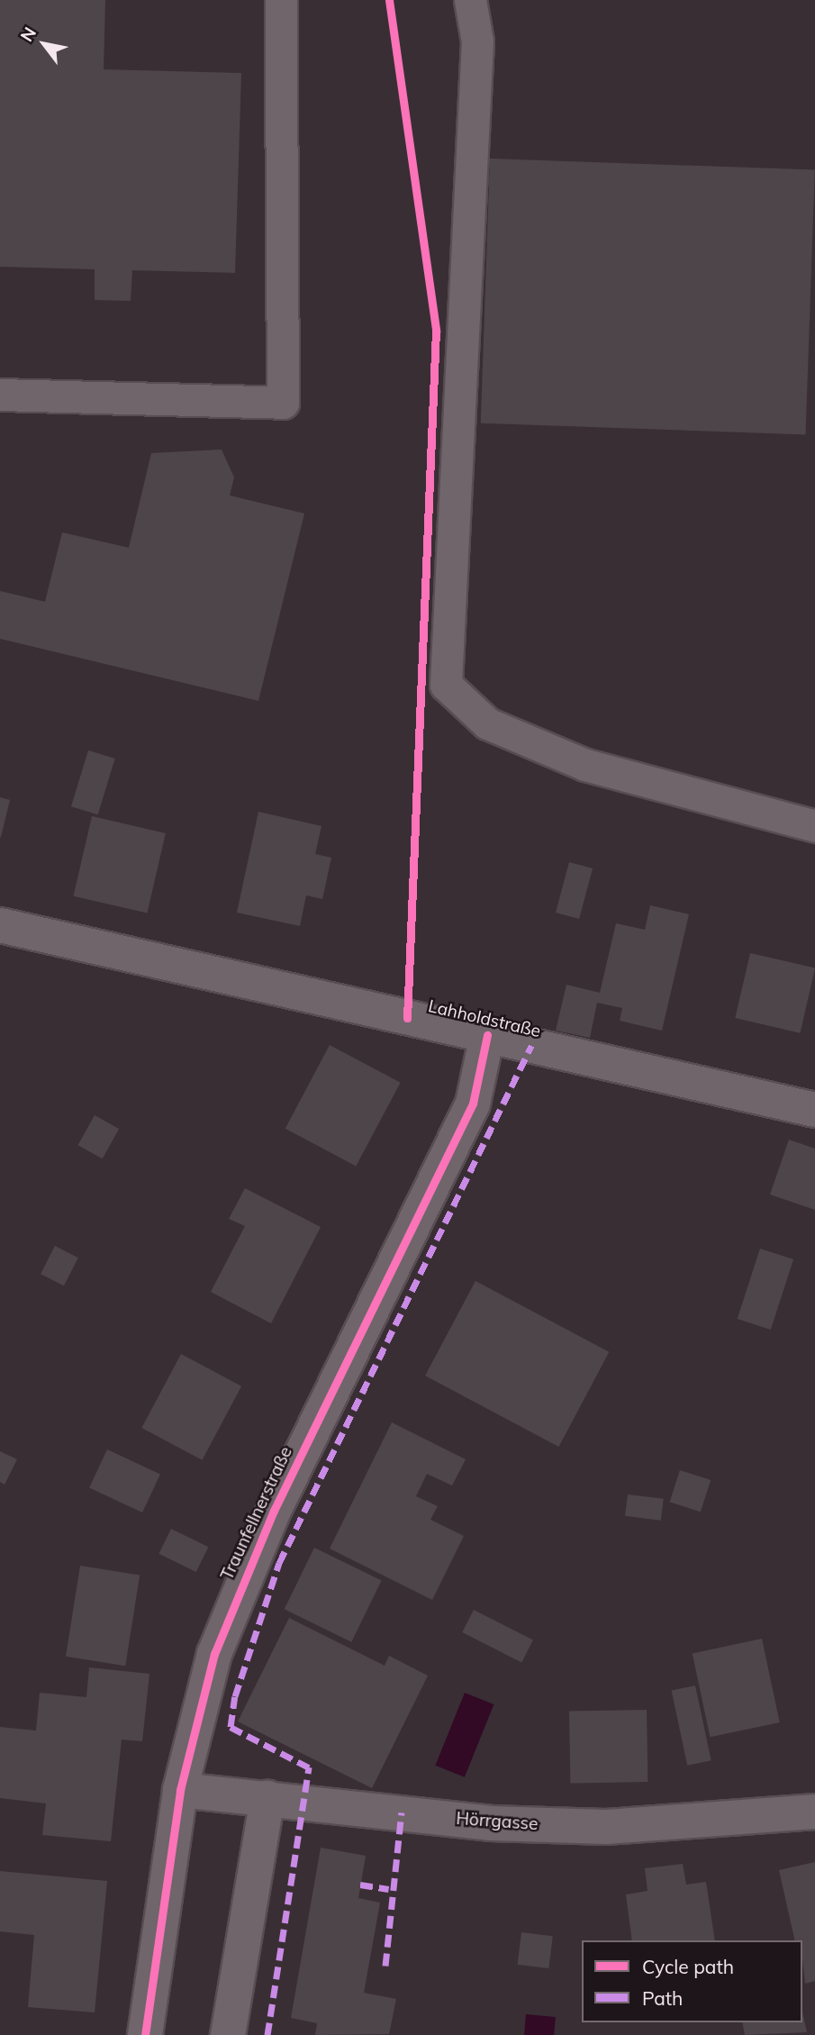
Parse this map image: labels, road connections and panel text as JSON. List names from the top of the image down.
{
  "streets": {
    "street": ["Lahholdstraße", "Traunfellnerstraße", "Hörrgasse"]
  },
  "crossings": [
    ["Lahholdstraße", "Traunfellnerstraße"],
    ["Traunfellnerstraße", "Hörrgasse"]
  ],
  "legend": ["Cycle path", "Path"],
  "north": "top left"
}
